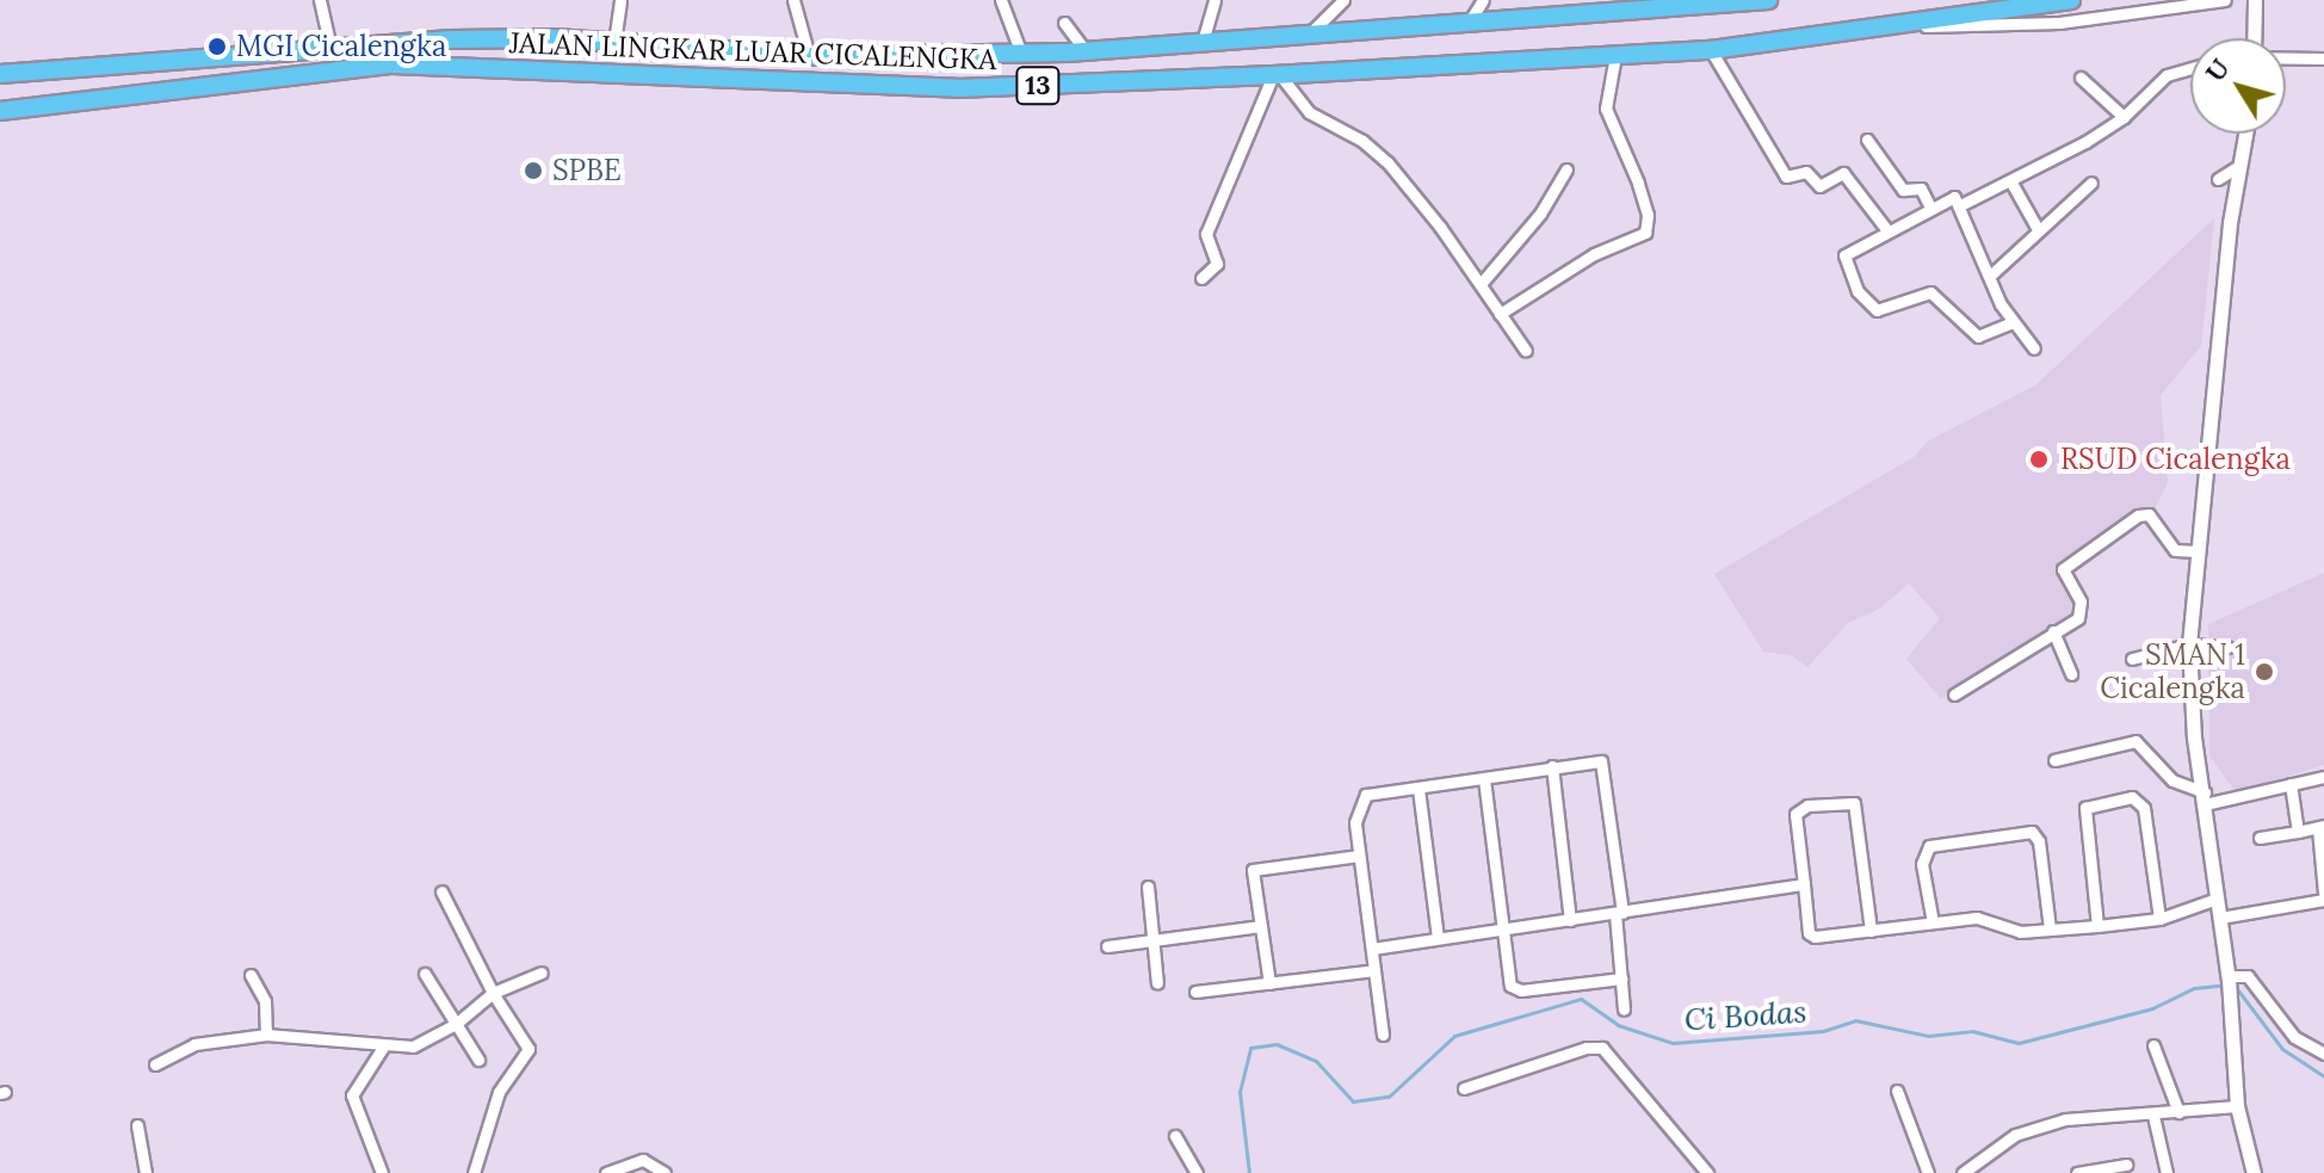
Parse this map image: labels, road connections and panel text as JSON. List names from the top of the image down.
{
  "streets": {
    "highway": ["JALAN LINGKAR LUAR CICALENGKA", "13"]
  },
  "water": ["Ci Bodas"],
  "places": [
    "MGI Cicalengka",
    "SPBE",
    "RSUD Cicalengka",
    "SMAN 1 Cicalengka"
  ],
  "north": "top left"
}
